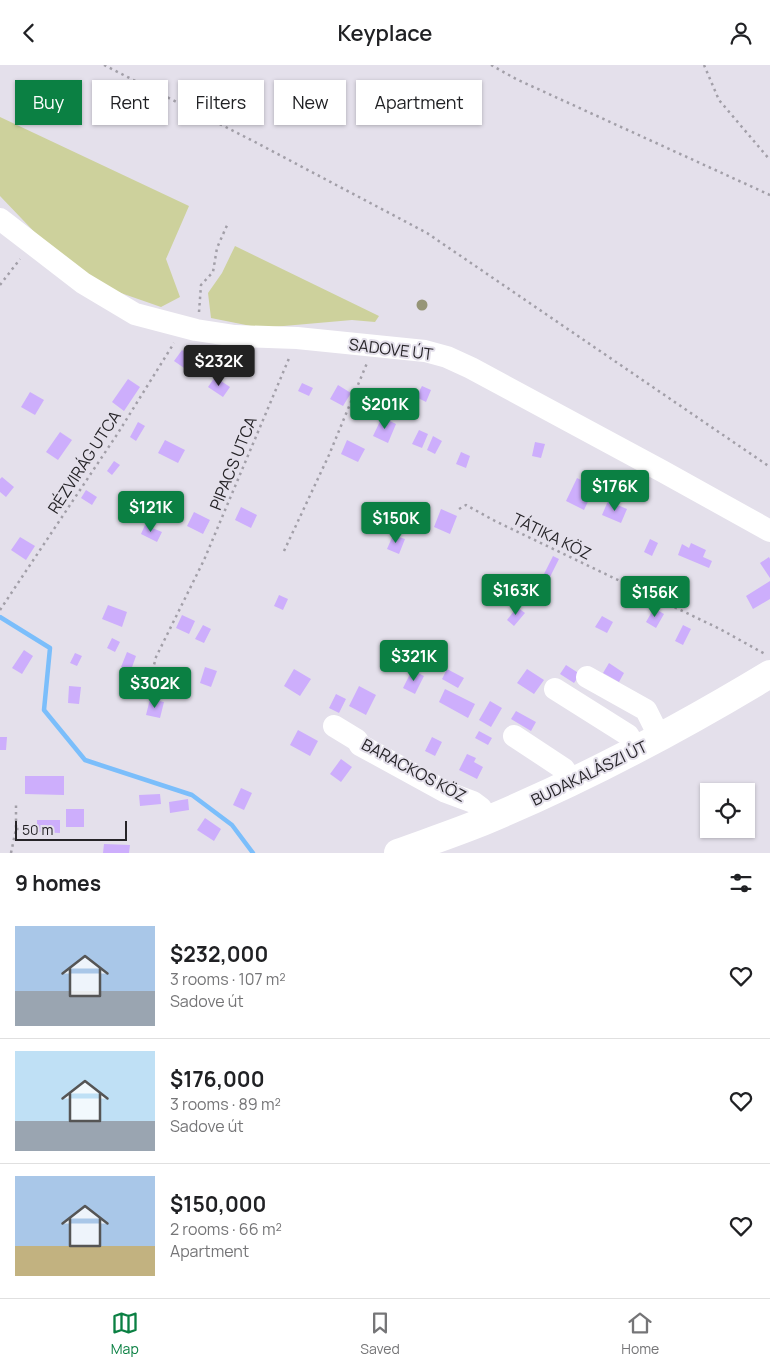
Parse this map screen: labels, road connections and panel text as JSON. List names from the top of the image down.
{
  "streets": {
    "main road": ["BUDAKALÁSZI ÚT"],
    "street": ["SADOVE ÚT", "BARACKOS KÖZ"],
    "path": ["RÉZVIRÁG UTCA", "PIPACS UTCA", "TÁTIKA KÖZ"]
  },
  "crossings": [
    ["SADOVE ÚT", "RÉZVIRÁG UTCA"],
    ["SADOVE ÚT", "PIPACS UTCA"],
    ["BARACKOS KÖZ", "BUDAKALÁSZI ÚT"]
  ],
  "scale_bar": "50 m",
  "page": {
    "header": "Keyplace",
    "chip": [
      "Buy",
      "Rent",
      "Filters",
      "New",
      "Apartment"
    ],
    "price": [
      "$232K",
      "$201K",
      "$176K",
      "$121K",
      "$150K",
      "$163K",
      "$156K",
      "$321K",
      "$302K"
    ],
    "scale": "50 m",
    "heading": "9 homes",
    "list": [
      {
        "name": "$232,000",
        "note": "3 rooms · 107 m² · Sadove út"
      },
      {
        "name": "$176,000",
        "note": "3 rooms · 89 m² · Sadove út"
      },
      {
        "name": "$150,000",
        "note": "2 rooms · 66 m² · Apartment"
      }
    ],
    "tabs": ["Map", "Saved", "Home"]
  }
}
